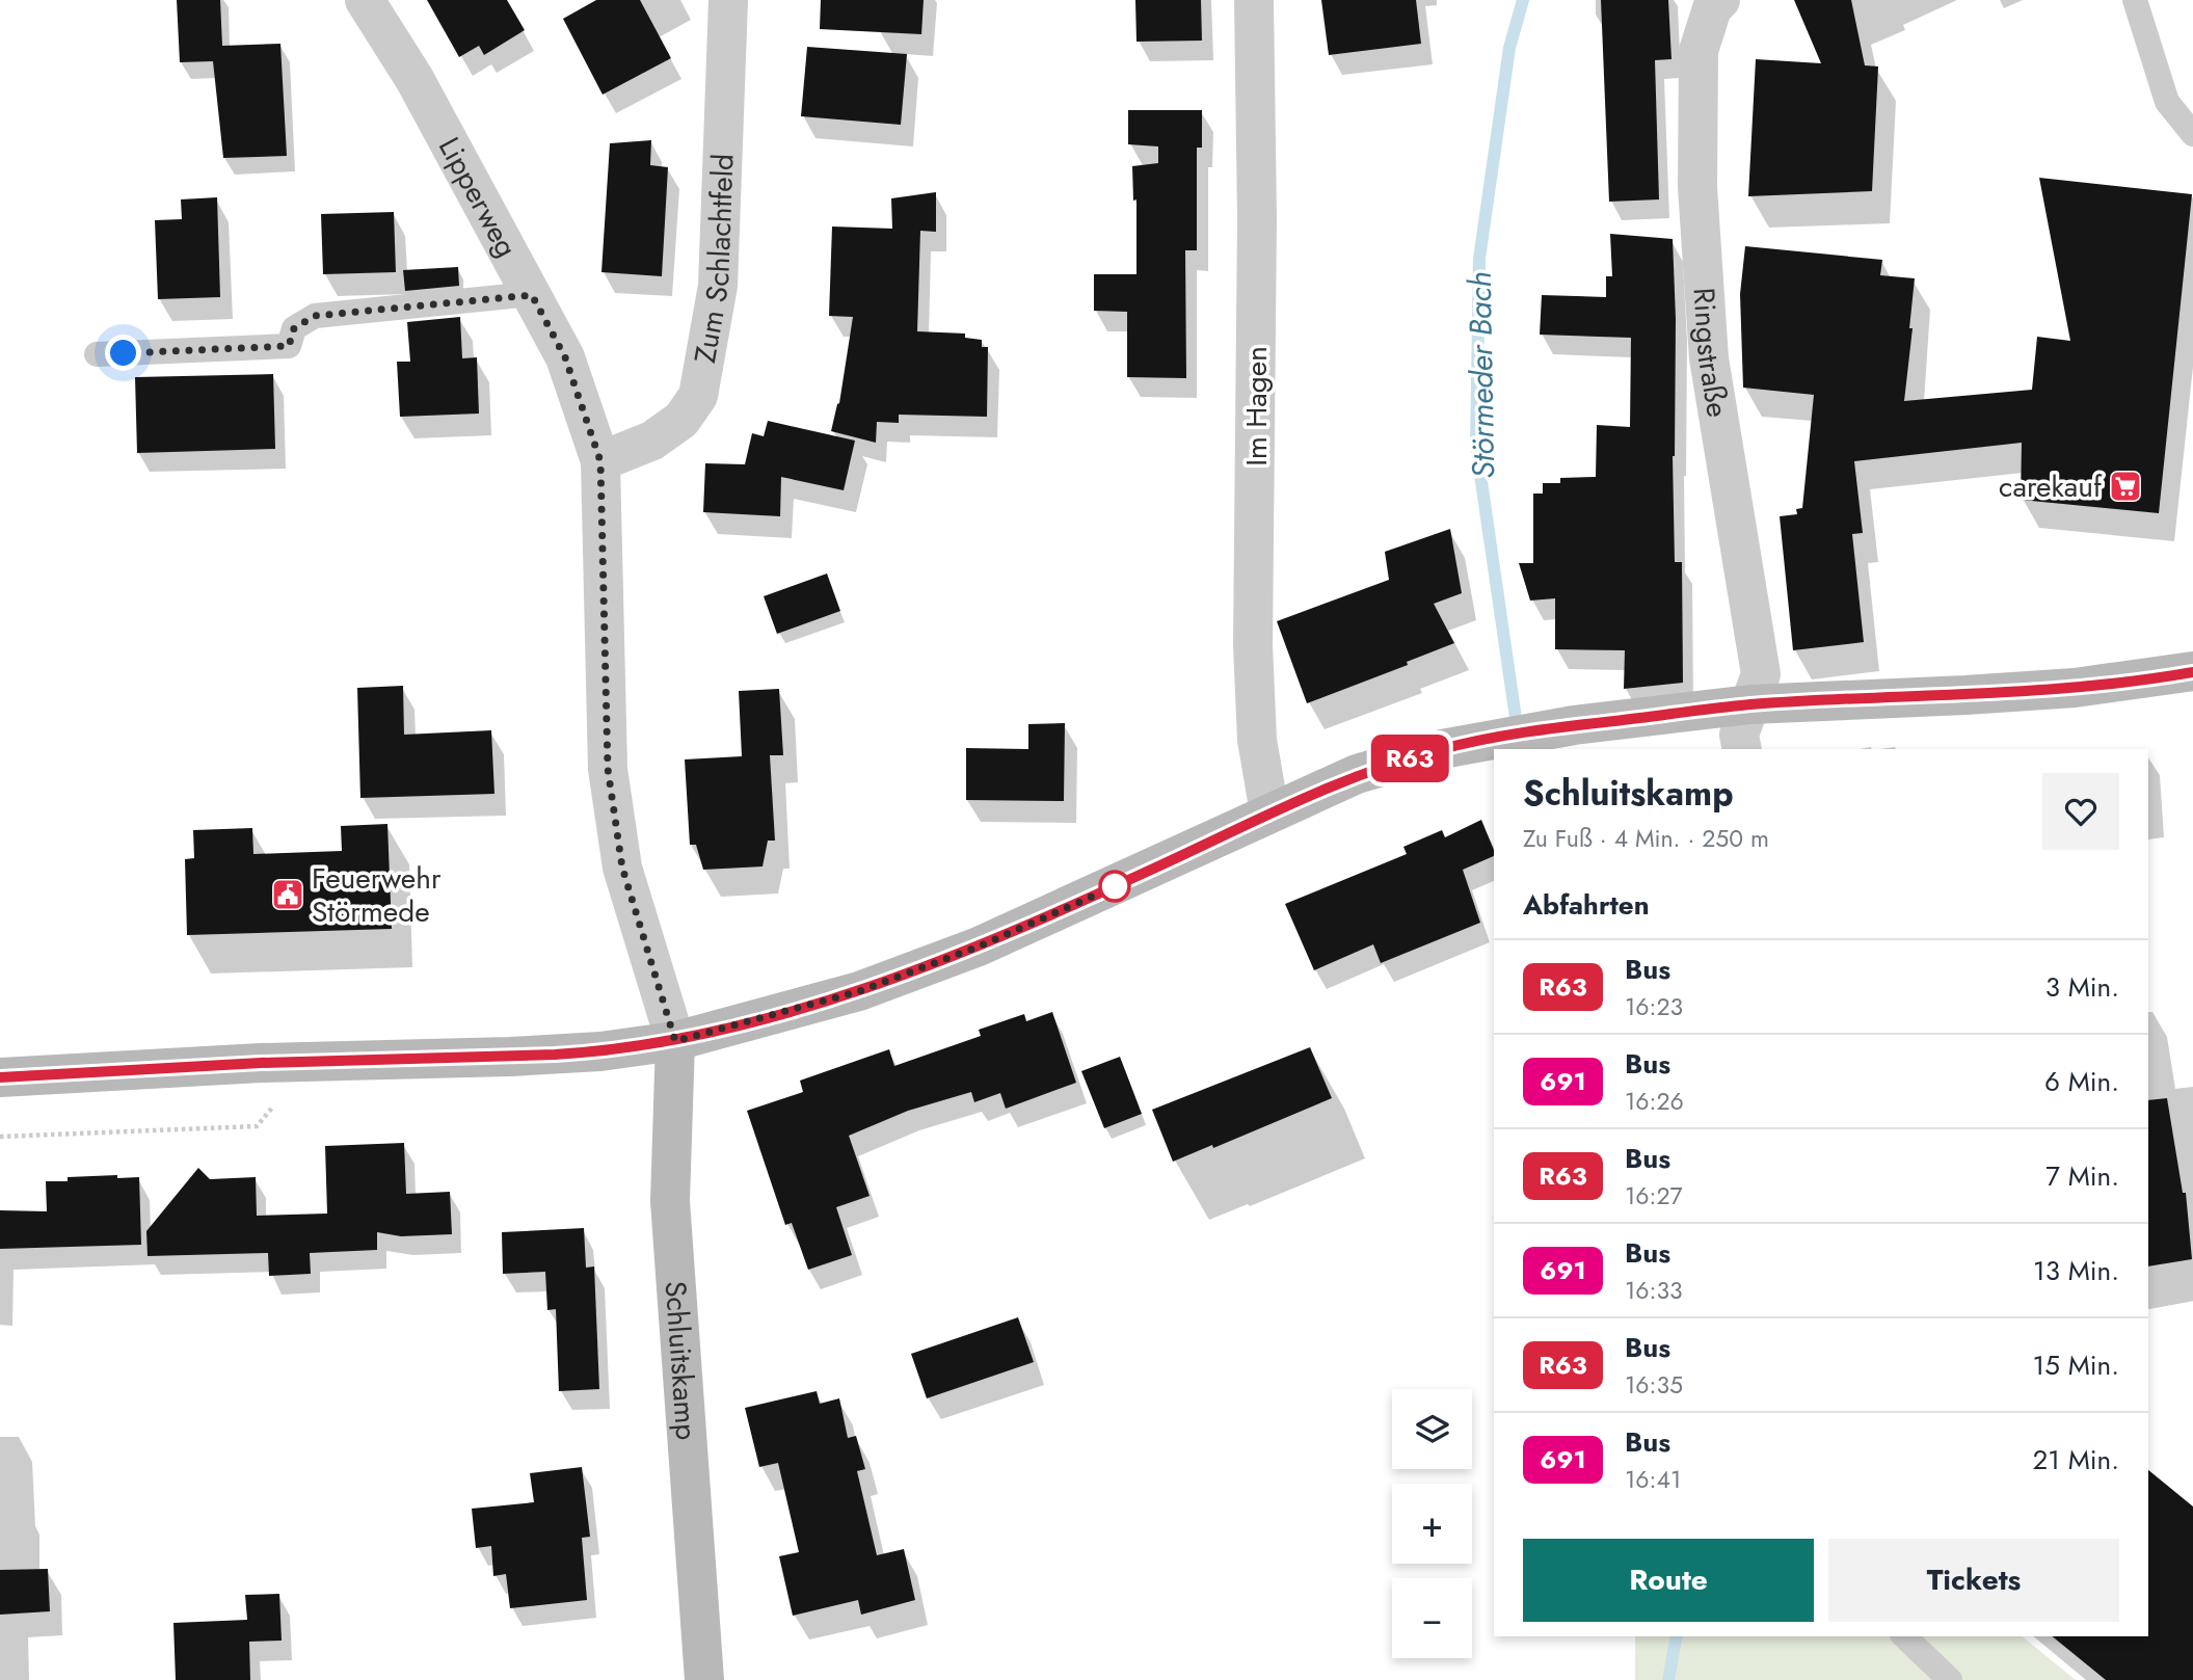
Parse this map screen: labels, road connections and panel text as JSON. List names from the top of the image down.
{
  "streets": {
    "main road": ["Schluitskamp"],
    "street": [
      "Lipperweg",
      "Zum Schlachtfeld",
      "Ringstraße",
      "Im Hagen"
    ]
  },
  "crossings": [
    ["Lipperweg", "Zum Schlachtfeld"],
    ["Lipperweg", "Schluitskamp"]
  ],
  "water": ["Störmeder Bach"],
  "places": {
    "supermarket": ["carekauf"],
    "public building": ["Feuerwehr Störmede"]
  },
  "lines": ["bus line R63"],
  "page": {
    "on_map": "R63",
    "heading": [
      ["Schluitskamp", "Zu Fuß · 4 Min. · 250 m"],
      "Abfahrten"
    ],
    "list": [
      {
        "mark": "R63",
        "name": "Bus",
        "note": "16:23",
        "value": "3 Min."
      },
      {
        "mark": "691",
        "name": "Bus",
        "note": "16:26",
        "value": "6 Min."
      },
      {
        "mark": "R63",
        "name": "Bus",
        "note": "16:27",
        "value": "7 Min."
      },
      {
        "mark": "691",
        "name": "Bus",
        "note": "16:33",
        "value": "13 Min."
      },
      {
        "mark": "R63",
        "name": "Bus",
        "note": "16:35",
        "value": "15 Min."
      },
      {
        "mark": "691",
        "name": "Bus",
        "note": "16:41",
        "value": "21 Min."
      }
    ],
    "map_buttons": ["+", "−"],
    "buttons": ["Route", "Tickets"]
  }
}
